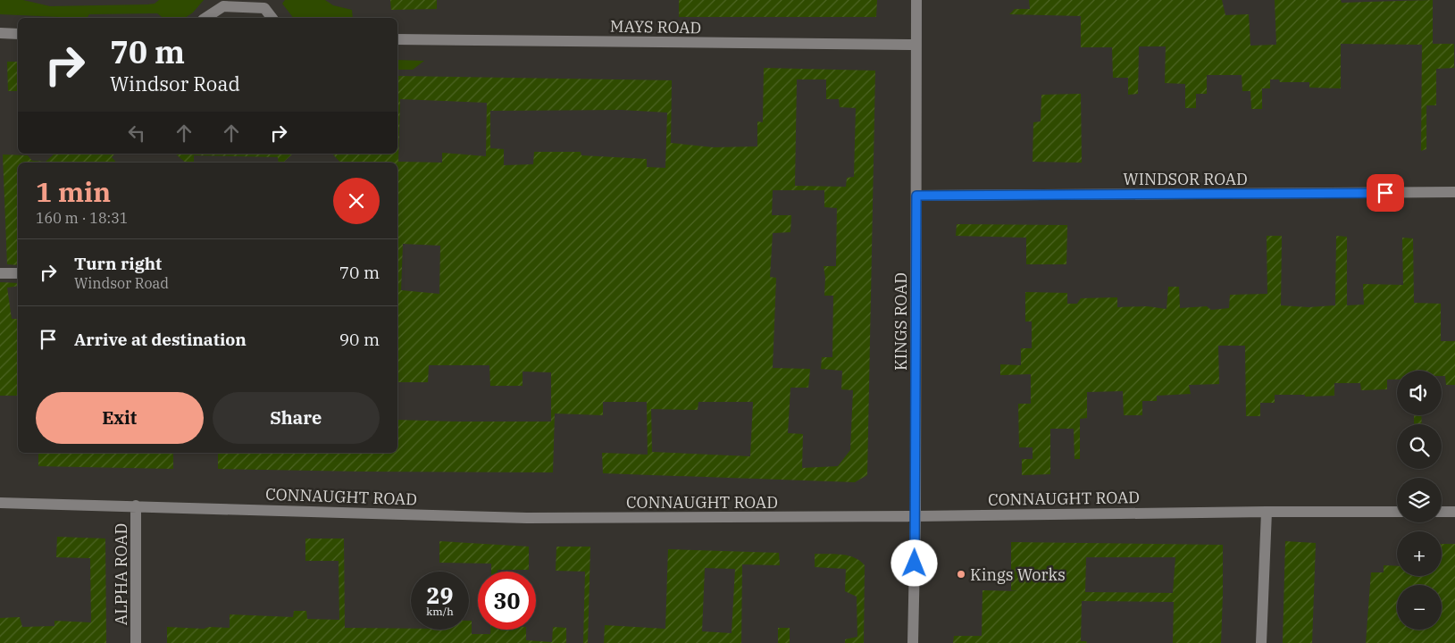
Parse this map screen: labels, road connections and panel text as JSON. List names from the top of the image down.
{
  "streets": {
    "street": [
      "MAYS ROAD",
      "WINDSOR ROAD",
      "KINGS ROAD",
      "CONNAUGHT ROAD",
      "ALPHA ROAD"
    ]
  },
  "crossings": [
    ["MAYS ROAD", "KINGS ROAD"],
    ["WINDSOR ROAD", "KINGS ROAD"],
    ["KINGS ROAD", "CONNAUGHT ROAD"],
    ["CONNAUGHT ROAD", "ALPHA ROAD"]
  ],
  "places": ["Kings Works"],
  "page": {
    "turn": ["70 m", "Windsor Road"],
    "heading": ["1 min", "160 m · 18:31"],
    "list": [
      {
        "name": "Turn right",
        "note": "Windsor Road",
        "value": "70 m"
      },
      {
        "name": "Arrive at destination",
        "value": "90 m"
      }
    ],
    "map_buttons": ["+", "−"],
    "buttons": ["Exit", "Share"],
    "speed": "29 km/h",
    "limit": "30"
  }
}
